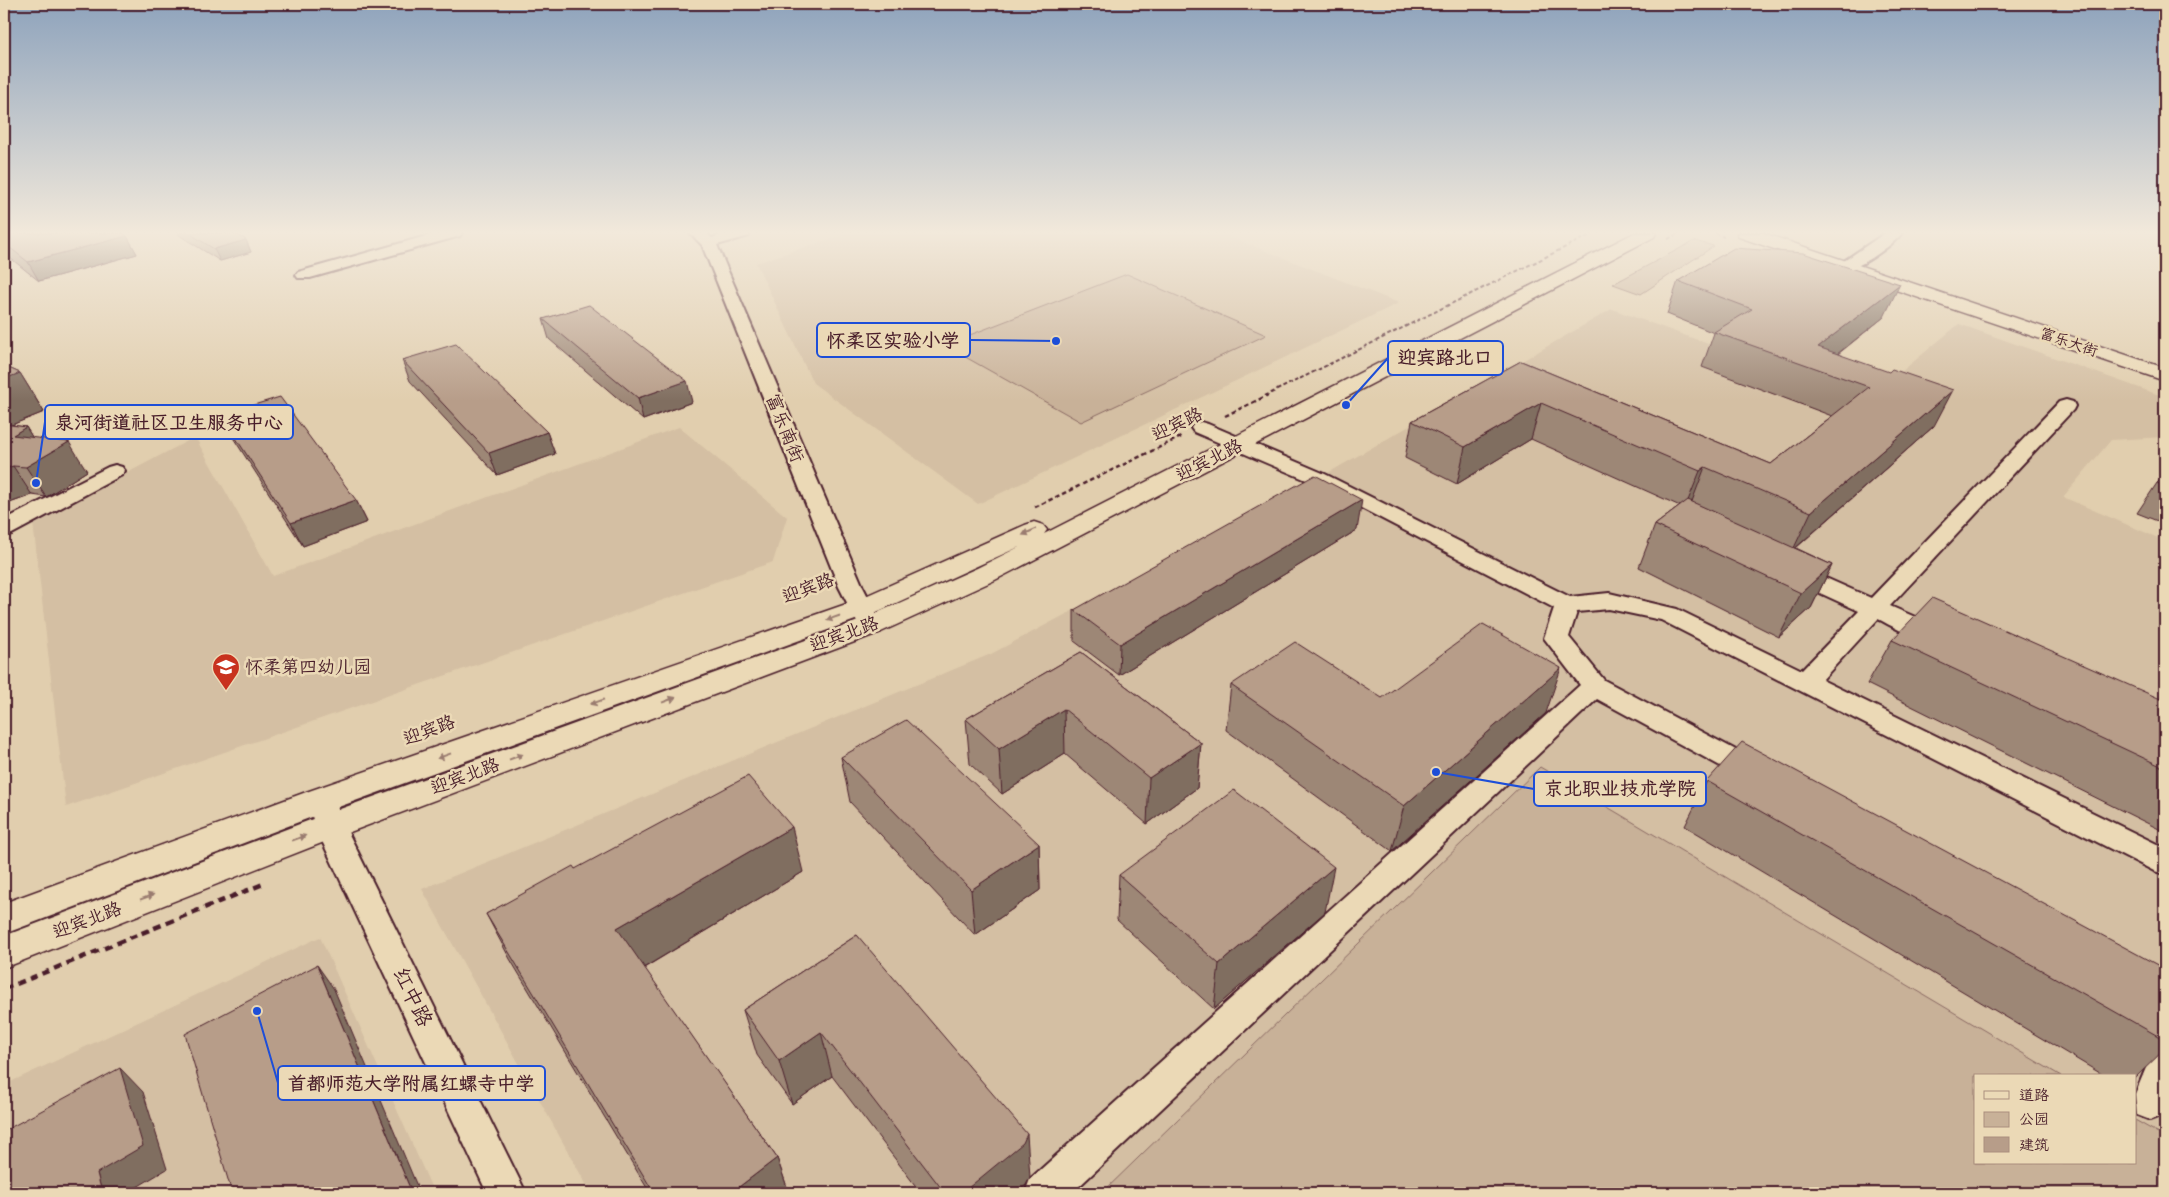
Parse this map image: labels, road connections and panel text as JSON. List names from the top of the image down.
{
  "streets": {
    "main road": ["富乐大街", "迎宾北路"],
    "street": ["富乐南街", "红中路"],
    "path": ["迎宾路"]
  },
  "crossings": [
    ["迎宾路", "迎宾北路"],
    ["富乐南街", "迎宾北路"],
    ["迎宾北路", "红中路"]
  ],
  "places": {
    "other": [
      "怀柔区实验小学",
      "迎宾路北口",
      "泉河街道社区卫生服务中心",
      "京北职业技术学院",
      "首都师范大学附属红螺寺中学"
    ],
    "school or university": ["怀柔第四幼儿园"]
  },
  "legend": ["道路", "公园", "建筑"]
}
